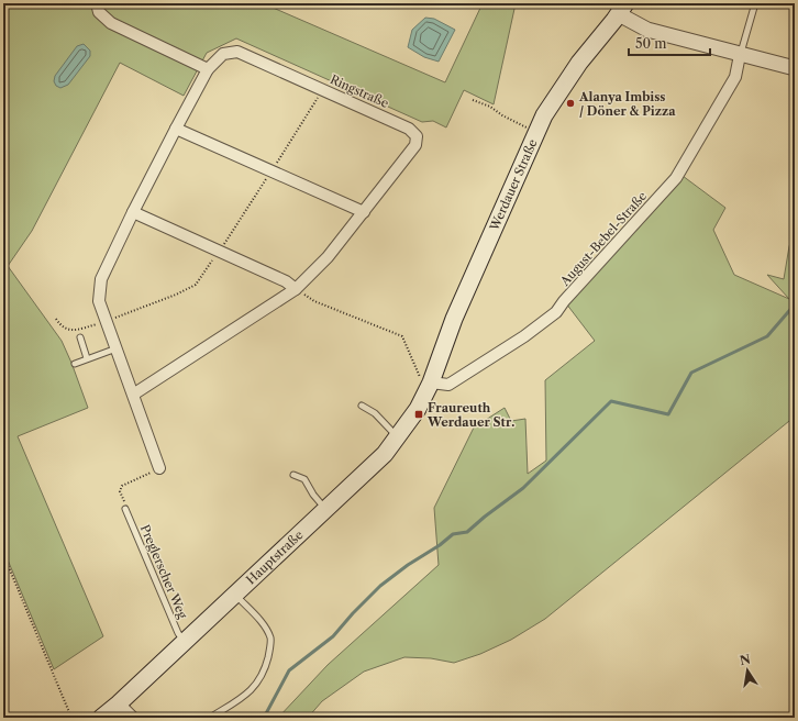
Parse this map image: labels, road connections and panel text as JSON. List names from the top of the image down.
{
  "streets": {
    "main road": ["Werdauer Straße", "Hauptstraße"],
    "street": ["Ringstraße", "August-Bebel-Straße"],
    "lane": ["Preglerscher Weg"]
  },
  "crossings": [
    ["Werdauer Straße", "August-Bebel-Straße"],
    ["Werdauer Straße", "Hauptstraße"],
    ["August-Bebel-Straße", "Hauptstraße"],
    ["Hauptstraße", "Preglerscher Weg"]
  ],
  "places": {
    "other": ["Alanya Imbiss / Döner & Pizza"],
    "transit": ["Fraureuth Werdauer Str."]
  },
  "scale_bar": "50 m",
  "north": "top"
}
